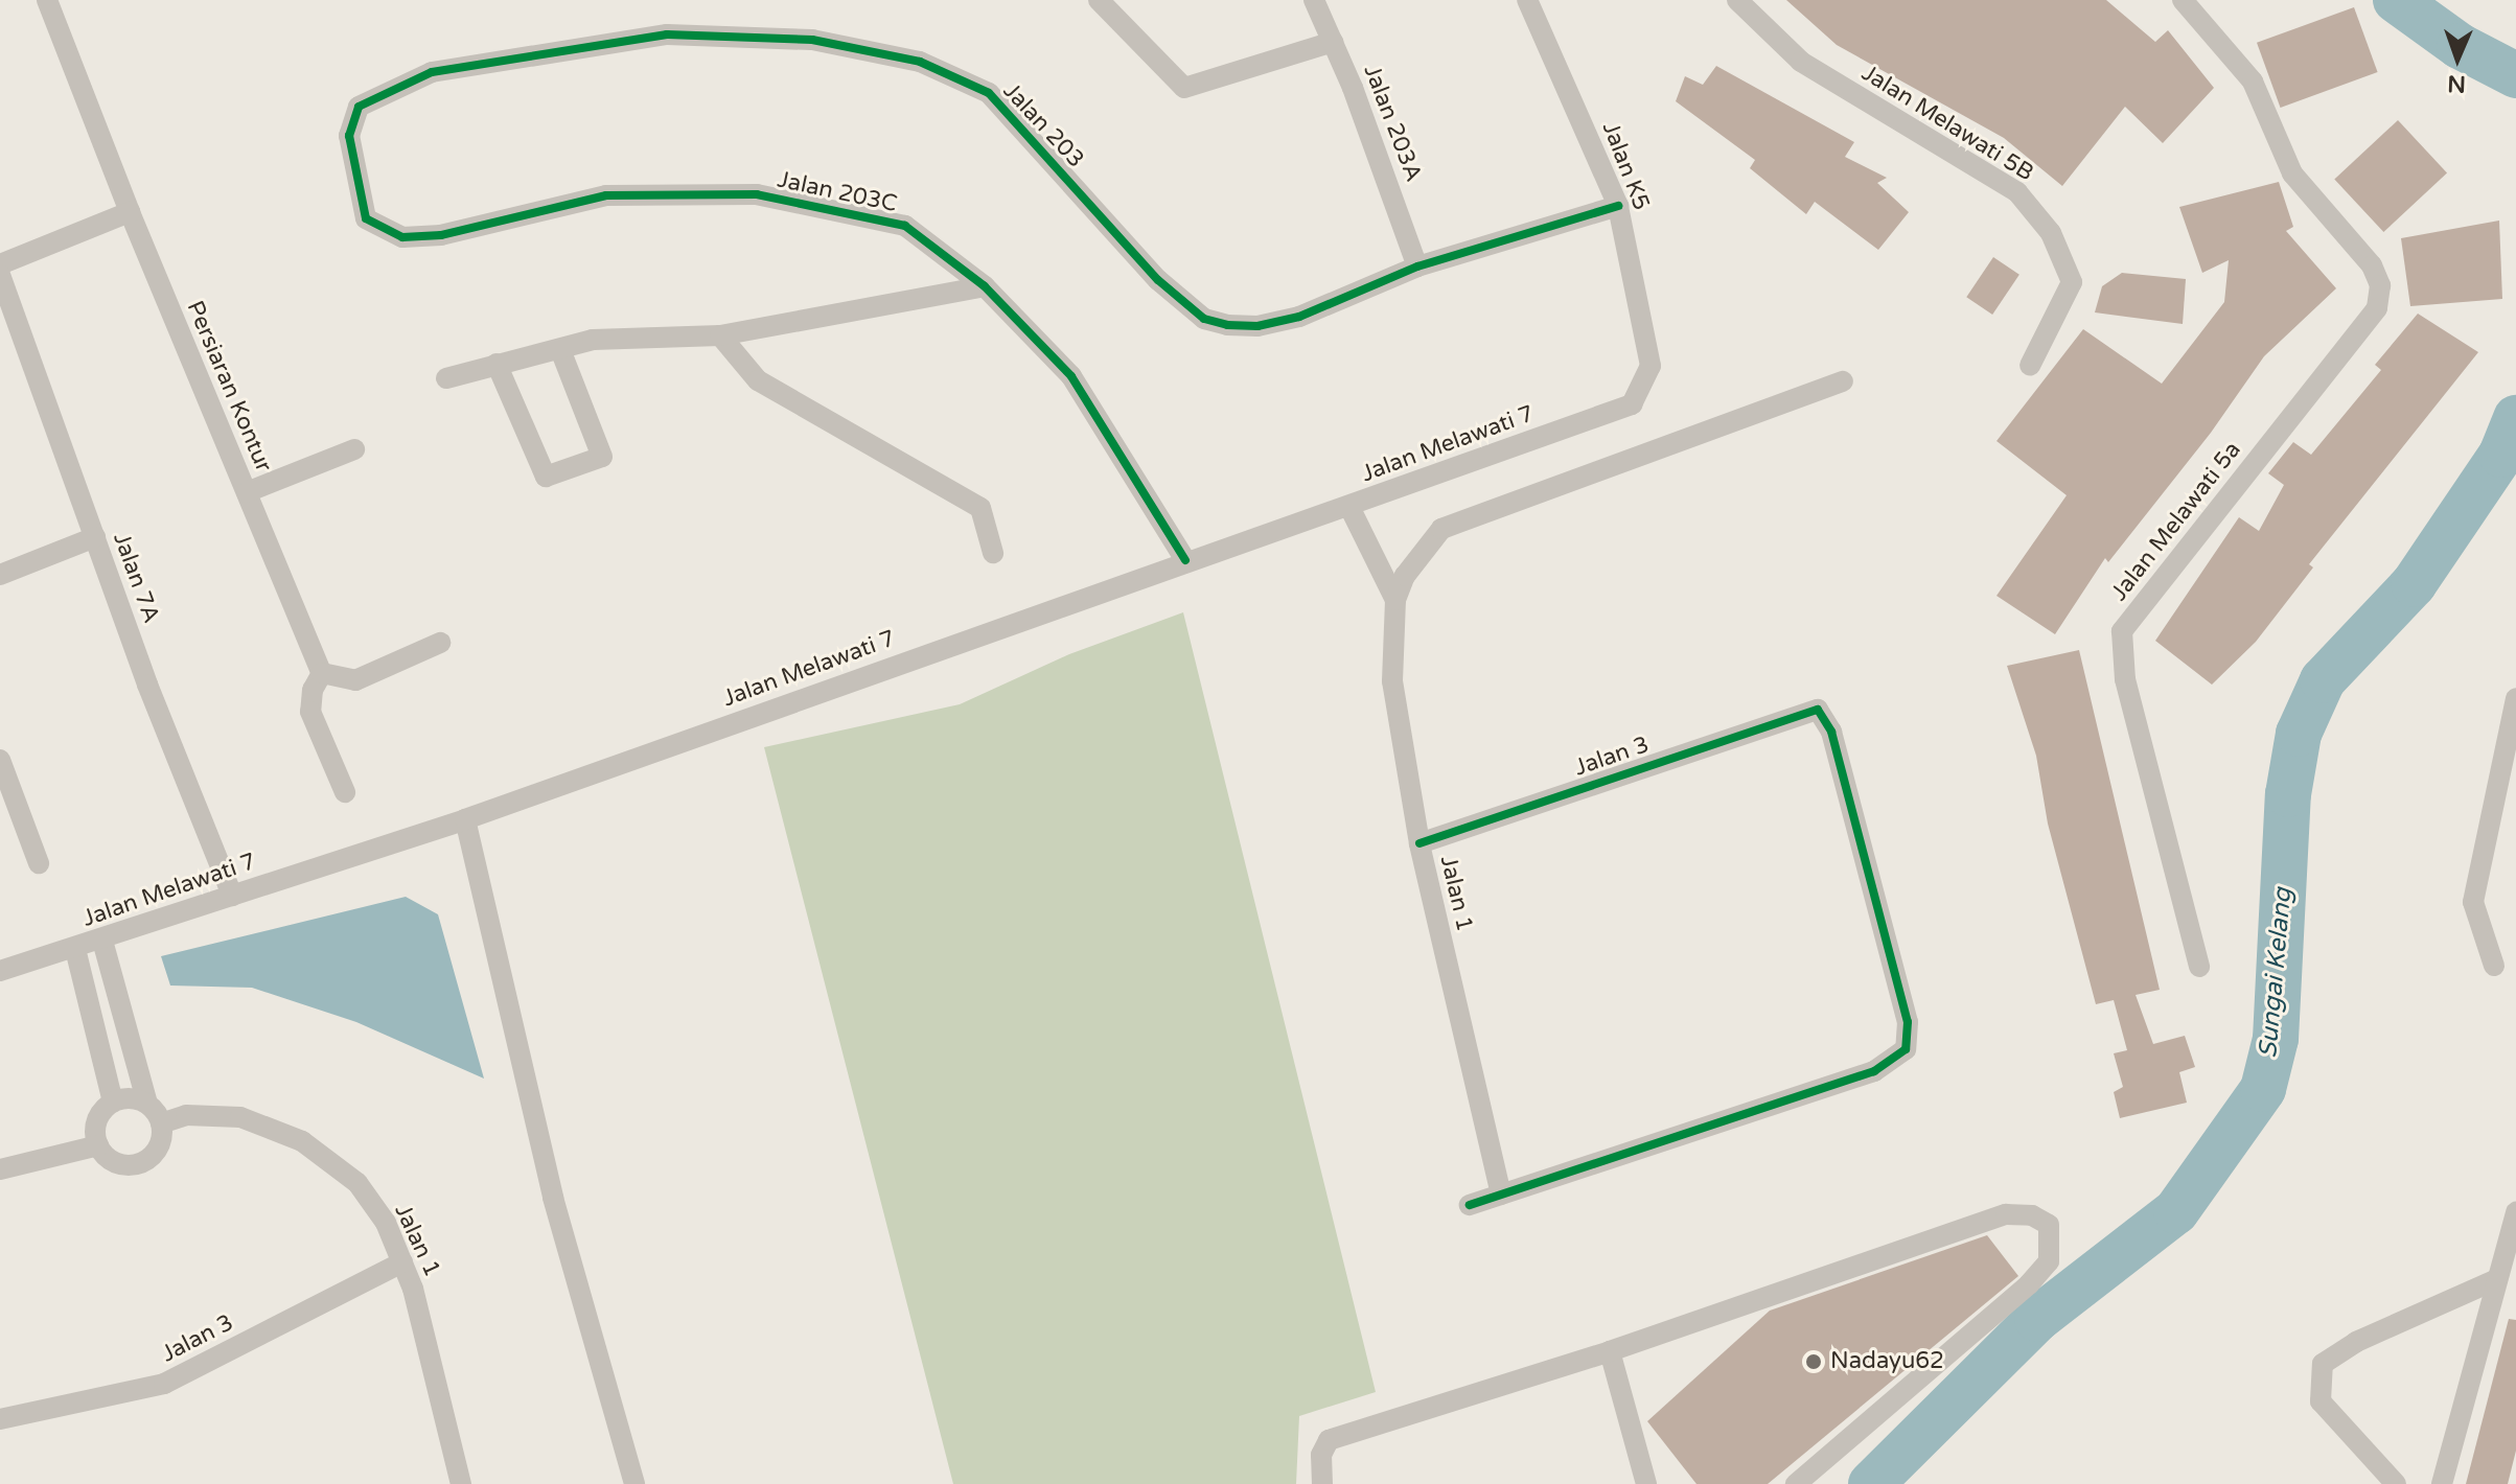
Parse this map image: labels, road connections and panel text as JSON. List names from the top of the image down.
{
  "streets": {
    "street": [
      "Jalan 203A",
      "Jalan Melawati 5B",
      "Jalan 203",
      "Jalan K5",
      "Jalan 203C",
      "Persiaran Kontur",
      "Jalan Melawati 7",
      "Jalan Melawati 5a",
      "Jalan 7A",
      "Jalan 3",
      "Jalan 1"
    ]
  },
  "crossings": [
    ["Jalan 203A", "Jalan 203"],
    ["Jalan 203", "Jalan K5"],
    ["Jalan 203", "Jalan 203C"],
    ["Jalan K5", "Jalan Melawati 7"],
    ["Jalan 203C", "Jalan Melawati 7"],
    ["Jalan Melawati 7", "Jalan 7A"],
    ["Jalan 3", "Jalan 1"]
  ],
  "water": ["Sungai Kelang"],
  "places": ["Nadayu62"],
  "north": "bottom"
}
